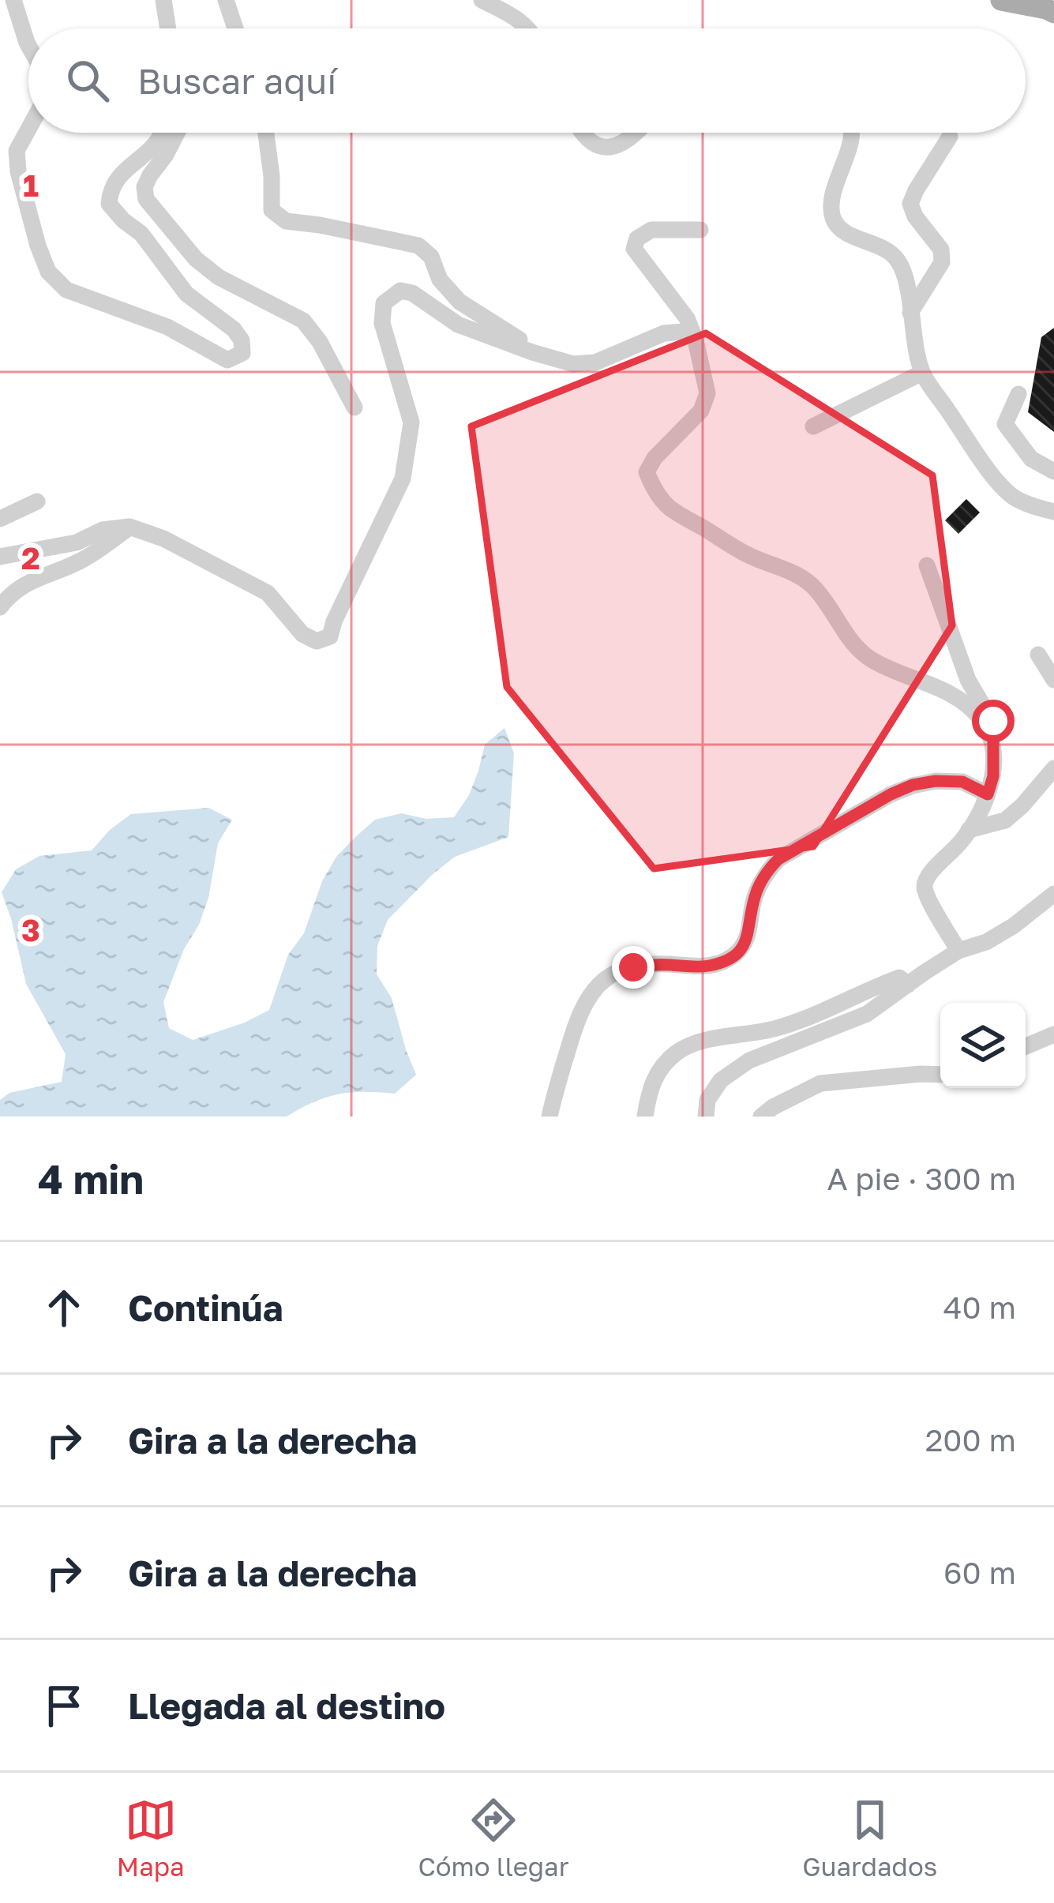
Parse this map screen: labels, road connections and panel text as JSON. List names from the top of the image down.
{
  "page": {
    "search": "Buscar aquí",
    "heading": ["4 min", "A pie · 300 m"],
    "list": [
      ["Continúa", "40 m"],
      ["Gira a la derecha", "200 m"],
      ["Gira a la derecha", "60 m"],
      "Llegada al destino"
    ],
    "nav": ["Mapa", "Cómo llegar", "Guardados"]
  },
  "grid": {
    "rows": ["1", "2", "3"]
  }
}
